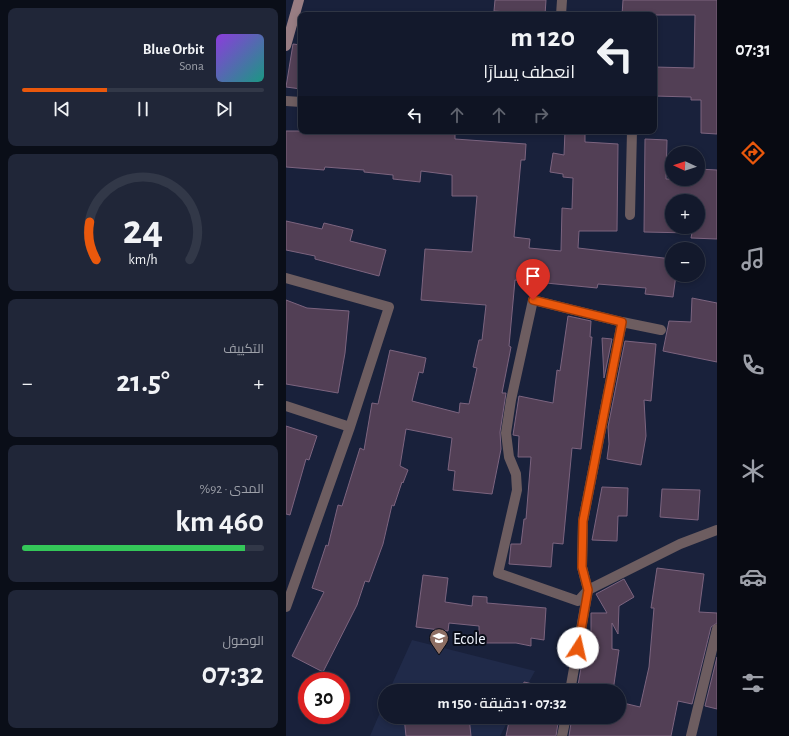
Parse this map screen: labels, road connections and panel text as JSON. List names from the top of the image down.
{
  "places": {
    "school or university": ["Ecole"]
  },
  "north": "left",
  "page": {
    "tabs": "07:31",
    "turn": ["120 m", "انعطف يسارًا"],
    "song": ["Blue Orbit", "Sona"],
    "map_buttons": ["+", "−"],
    "tile": [
      "التكييف",
      ["المدى · 92%", "460 km"],
      ["الوصول", "07:32"]
    ],
    "heat": ["−", "21.5°", "+"],
    "limit": "30",
    "trip": "07:32 · 1 دقيقة · 150 m",
    "gauge": ["24", "km/h"]
  }
}
